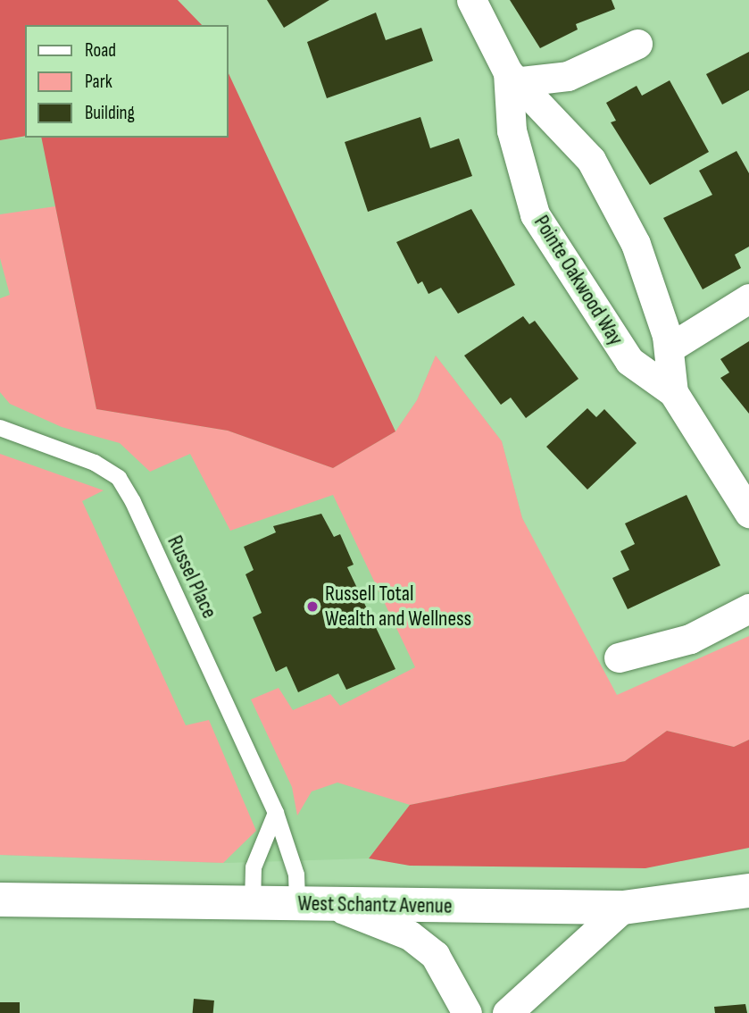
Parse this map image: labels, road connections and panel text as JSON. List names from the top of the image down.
{
  "streets": {
    "main road": ["West Schantz Avenue"],
    "street": ["Pointe Oakwood Way"],
    "lane": ["Russel Place"]
  },
  "crossings": [
    ["Russel Place", "West Schantz Avenue"]
  ],
  "places": ["Russell Total Wealth and Wellness"],
  "legend": ["Road", "Park", "Building"]
}
